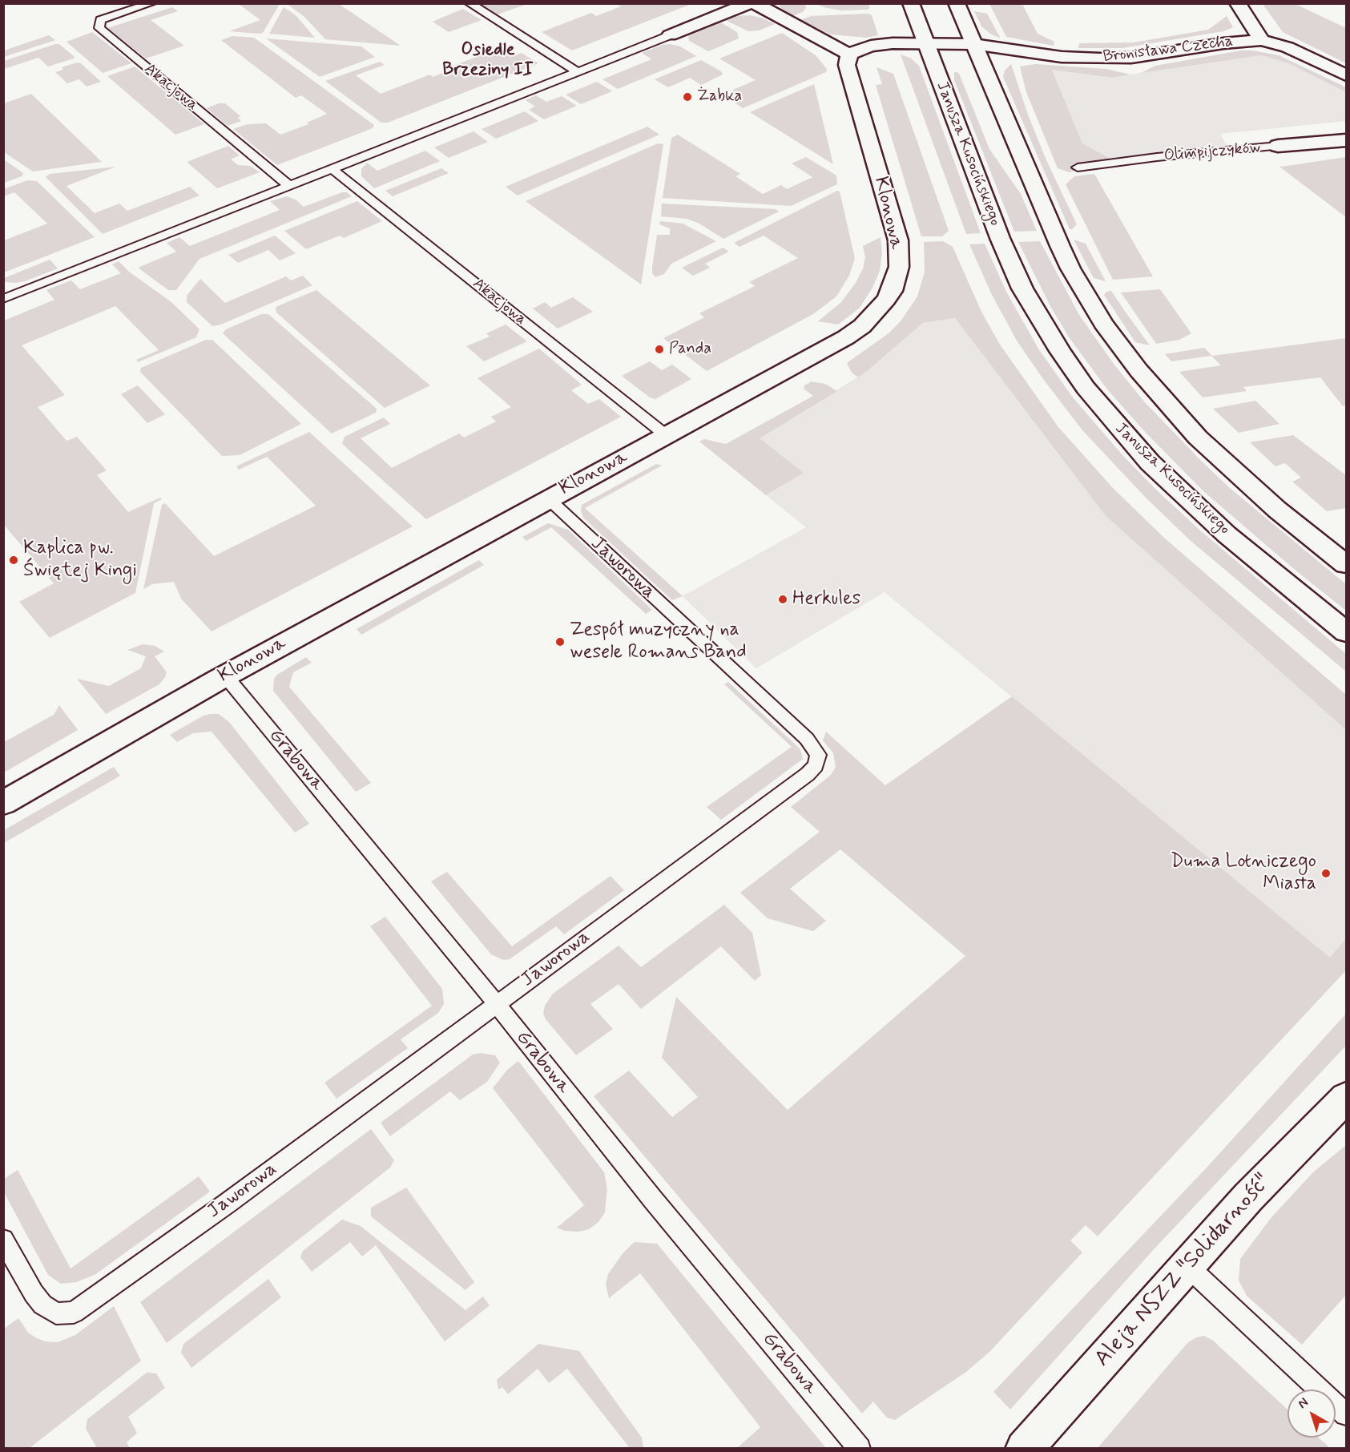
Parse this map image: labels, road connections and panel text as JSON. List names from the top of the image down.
{
  "streets": {
    "street": [
      "Bronisława Czecha",
      "Olimpijczyków",
      "Janusza Kusocińskiego",
      "Klonowa",
      "Aleja NSZZ \"Solidarność\""
    ],
    "lane": ["Akacjowa", "Jaworowa", "Grabowa"]
  },
  "crossings": [
    ["Bronisława Czecha", "Janusza Kusocińskiego"],
    ["Akacjowa", "Klonowa"],
    ["Klonowa", "Jaworowa"],
    ["Klonowa", "Grabowa"],
    ["Jaworowa", "Grabowa"]
  ],
  "districts": ["Osiedle Brzeziny II"],
  "places": [
    "Żabka",
    "Panda",
    "Kaplica pw. Świętej Kingi",
    "Herkules",
    "Zespół muzyczny na wesele Romans Band",
    "Duma Lotniczego Miasta"
  ],
  "north": "top left"
}
